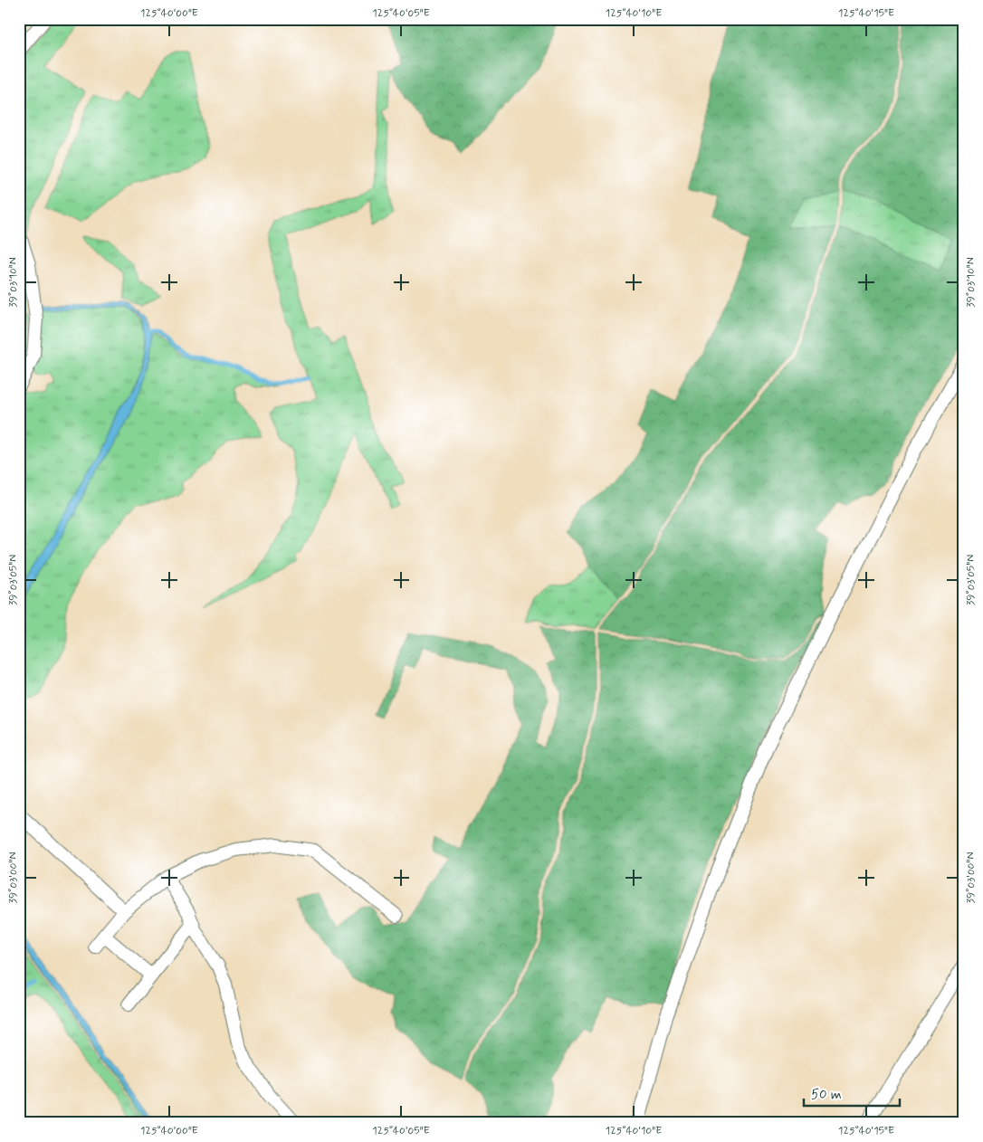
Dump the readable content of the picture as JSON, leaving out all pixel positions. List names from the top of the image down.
{
  "scale_bar": "50 m",
  "coordinates": [
    "125°40'00\"E",
    "125°40'05\"E",
    "125°40'10\"E",
    "125°40'15\"E",
    "39°03'10\"N",
    "39°03'05\"N",
    "39°03'00\"N"
  ]
}
